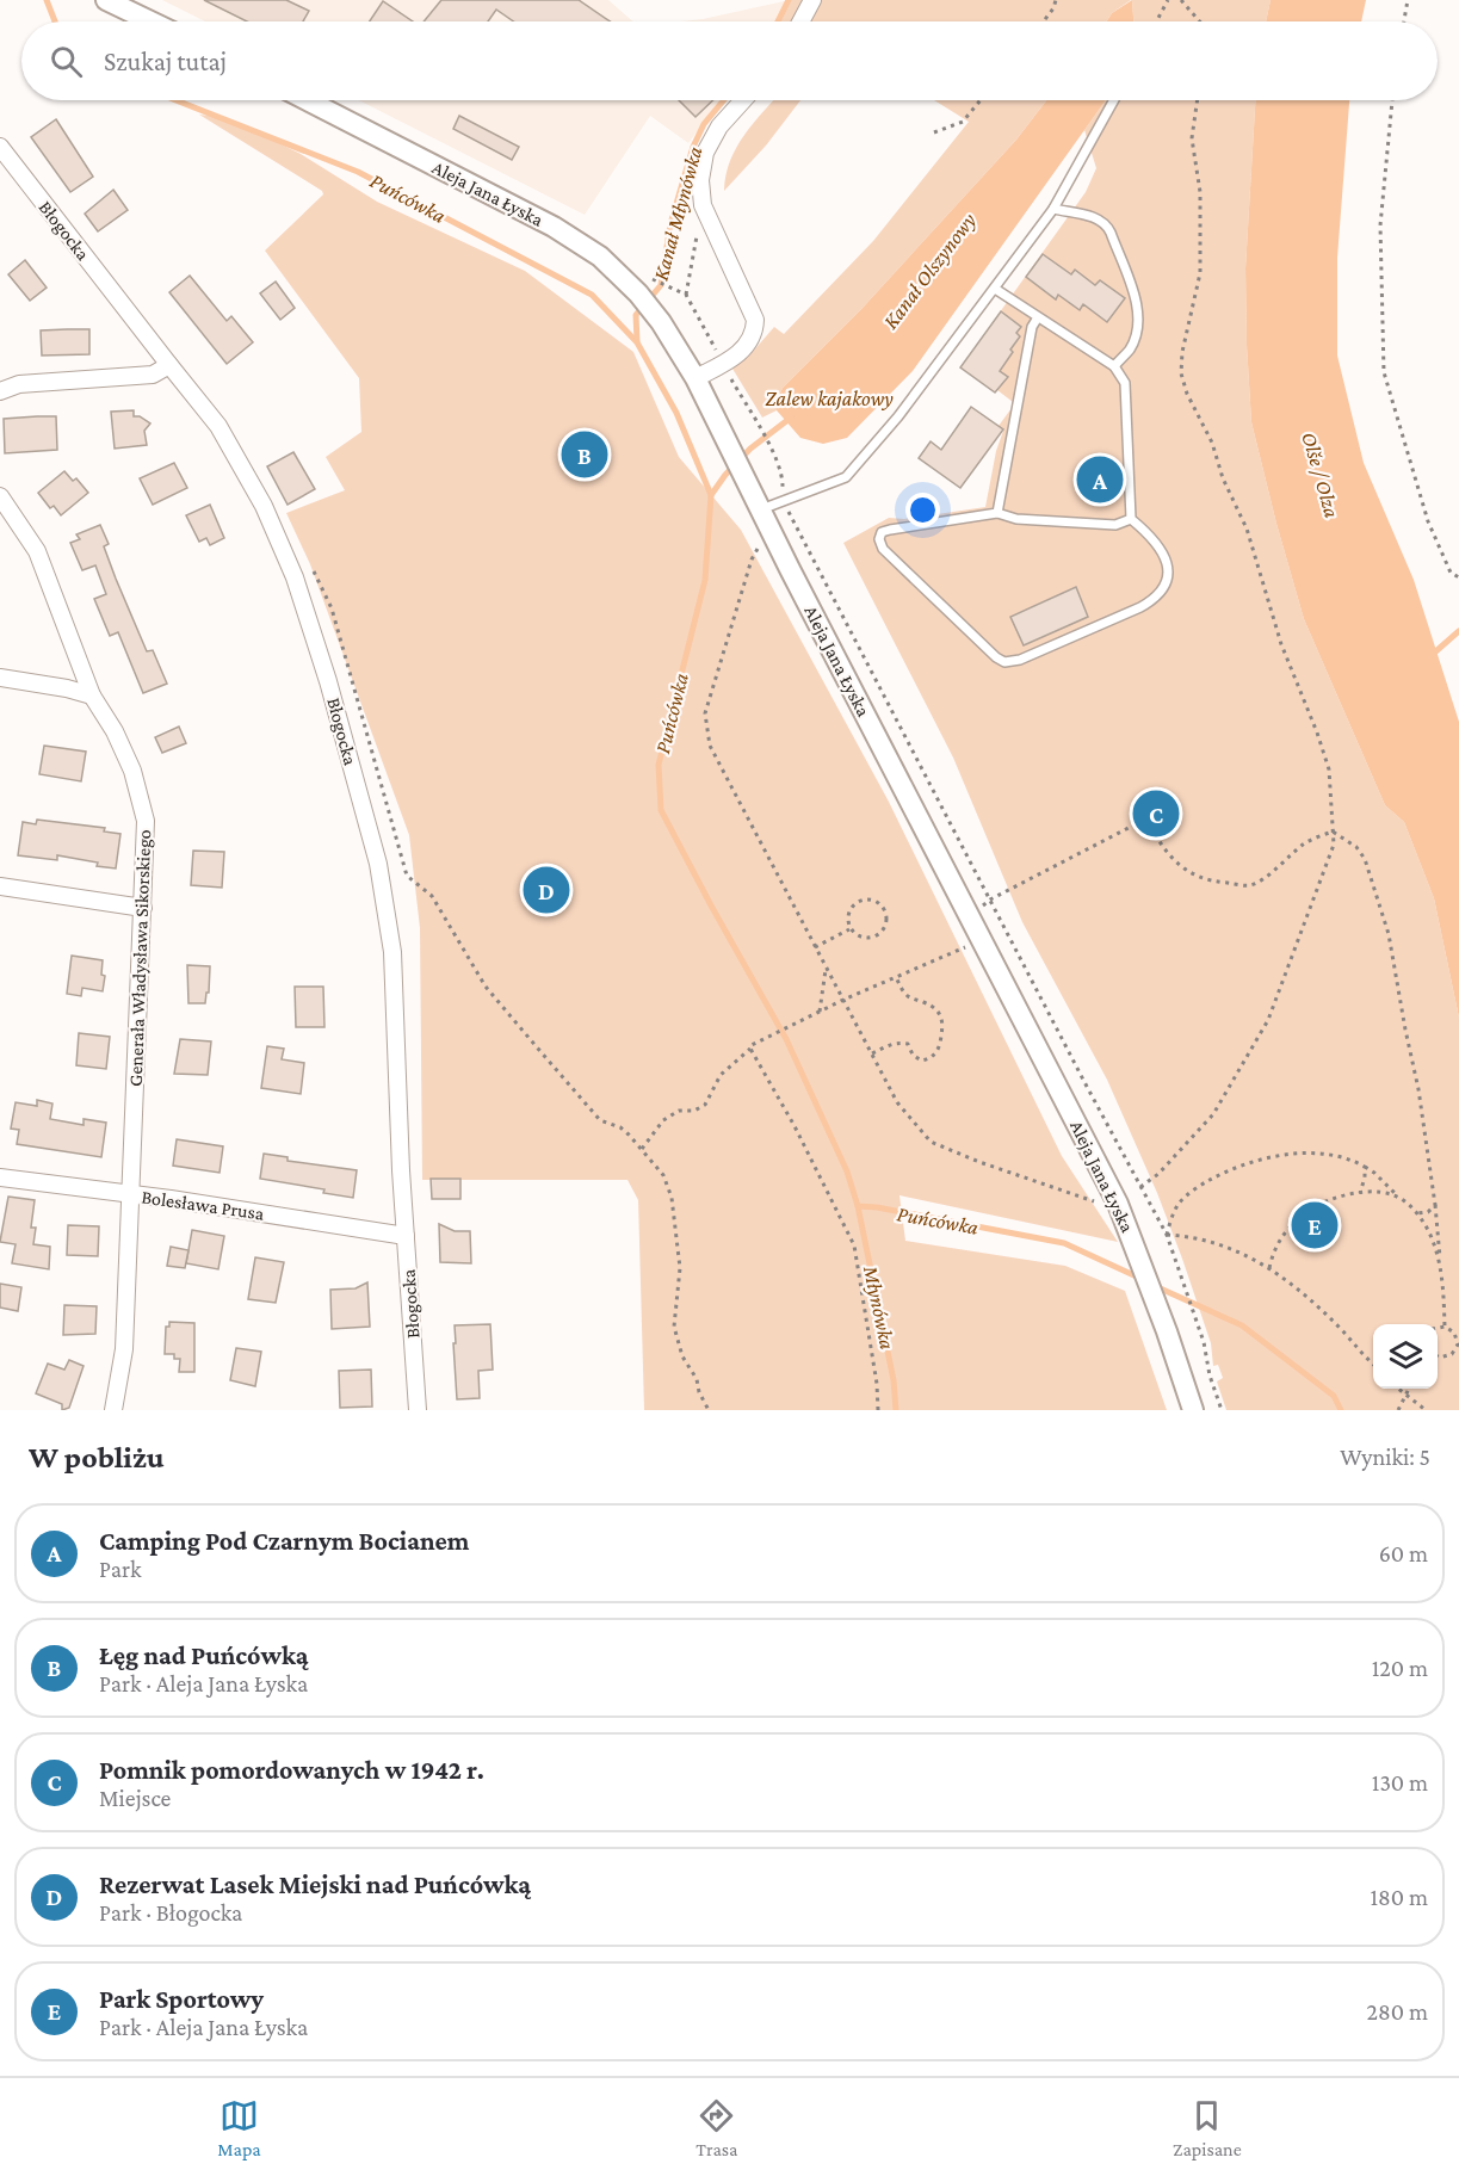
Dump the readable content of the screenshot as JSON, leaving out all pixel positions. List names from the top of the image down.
{
  "streets": {
    "street": [
      "Aleja Jana Łyska",
      "Błogocka",
      "Generała Władysława Sikorskiego",
      "Bolesława Prusa"
    ]
  },
  "crossings": [
    ["Błogocka", "Bolesława Prusa"],
    ["Generała Władysława Sikorskiego", "Bolesława Prusa"]
  ],
  "water": [
    "Puńcówka",
    "Kanał Młynówka",
    "Kanał Olszynowy",
    "Zalew kajakowy",
    "Olše / Olza",
    "Młynówka"
  ],
  "page": {
    "search": "Szukaj tutaj",
    "pins": [
      "B",
      "A",
      "C",
      "D",
      "E"
    ],
    "heading": ["W pobliżu", "Wyniki: 5"],
    "list": [
      {
        "mark": "A",
        "name": "Camping Pod Czarnym Bocianem",
        "note": "Park",
        "value": "60 m"
      },
      {
        "mark": "B",
        "name": "Łęg nad Puńcówką",
        "note": "Park · Aleja Jana Łyska",
        "value": "120 m"
      },
      {
        "mark": "C",
        "name": "Pomnik pomordowanych w 1942 r.",
        "note": "Miejsce",
        "value": "130 m"
      },
      {
        "mark": "D",
        "name": "Rezerwat Lasek Miejski nad Puńcówką",
        "note": "Park · Błogocka",
        "value": "180 m"
      },
      {
        "mark": "E",
        "name": "Park Sportowy",
        "note": "Park · Aleja Jana Łyska",
        "value": "280 m"
      }
    ],
    "nav": ["Mapa", "Trasa", "Zapisane"]
  }
}
